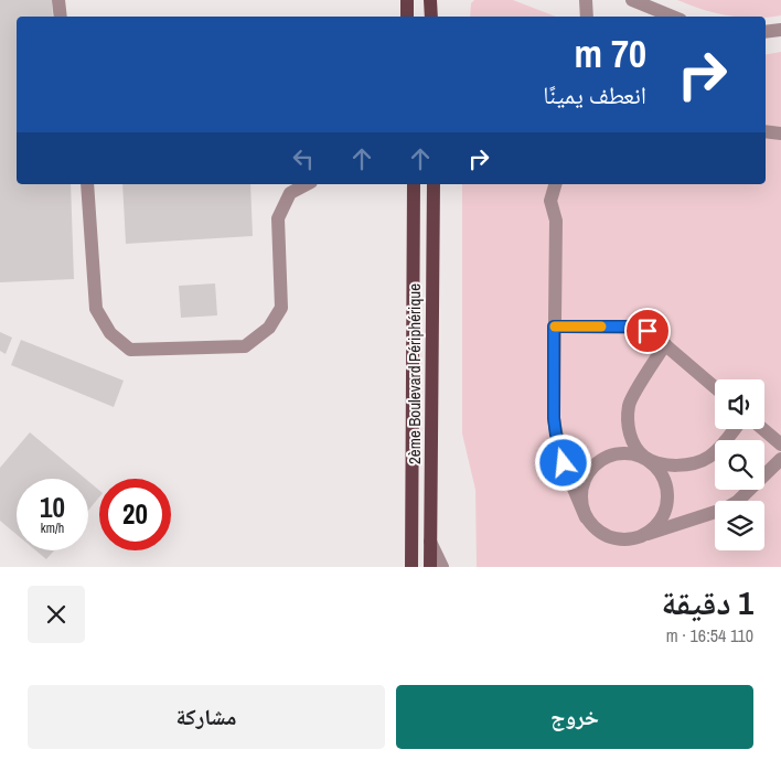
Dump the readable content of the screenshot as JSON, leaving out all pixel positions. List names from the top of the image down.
{
  "streets": {
    "main road": ["2ème Boulevard Périphérique"]
  },
  "page": {
    "turn": ["70 m", "انعطف يمينًا"],
    "speed": "10 km/h",
    "limit": "20",
    "heading": ["1 دقيقة", "110 m · 16:54"],
    "buttons": ["خروج", "مشاركة"]
  }
}
